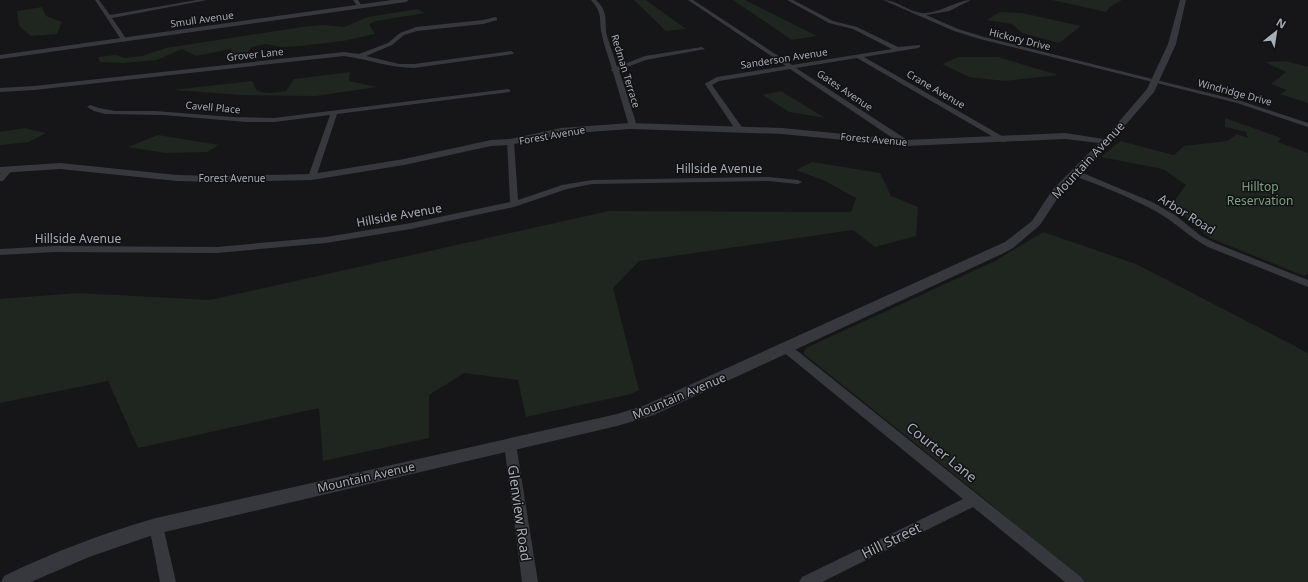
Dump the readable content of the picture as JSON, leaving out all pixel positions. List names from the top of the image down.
{
  "streets": {
    "street": [
      "Smull Avenue",
      "Hickory Drive",
      "Grover Lane",
      "Sanderson Avenue",
      "Redman Terrace",
      "Crane Avenue",
      "Gates Avenue",
      "Windridge Drive",
      "Cavell Place",
      "Forest Avenue",
      "Mountain Avenue",
      "Hillside Avenue",
      "Arbor Road",
      "Courter Lane",
      "Glenview Road",
      "Hill Street"
    ]
  },
  "crossings": [
    ["Hickory Drive", "Windridge Drive"],
    ["Hickory Drive", "Mountain Avenue"],
    ["Sanderson Avenue", "Crane Avenue"],
    ["Sanderson Avenue", "Gates Avenue"],
    ["Sanderson Avenue", "Forest Avenue"],
    ["Redman Terrace", "Forest Avenue"],
    ["Crane Avenue", "Forest Avenue"],
    ["Gates Avenue", "Forest Avenue"],
    ["Windridge Drive", "Mountain Avenue"],
    ["Forest Avenue", "Mountain Avenue"],
    ["Mountain Avenue", "Arbor Road"],
    ["Mountain Avenue", "Courter Lane"],
    ["Mountain Avenue", "Glenview Road"],
    ["Courter Lane", "Hill Street"]
  ],
  "parks": ["Hilltop Reservation"],
  "north": "top right"
}
